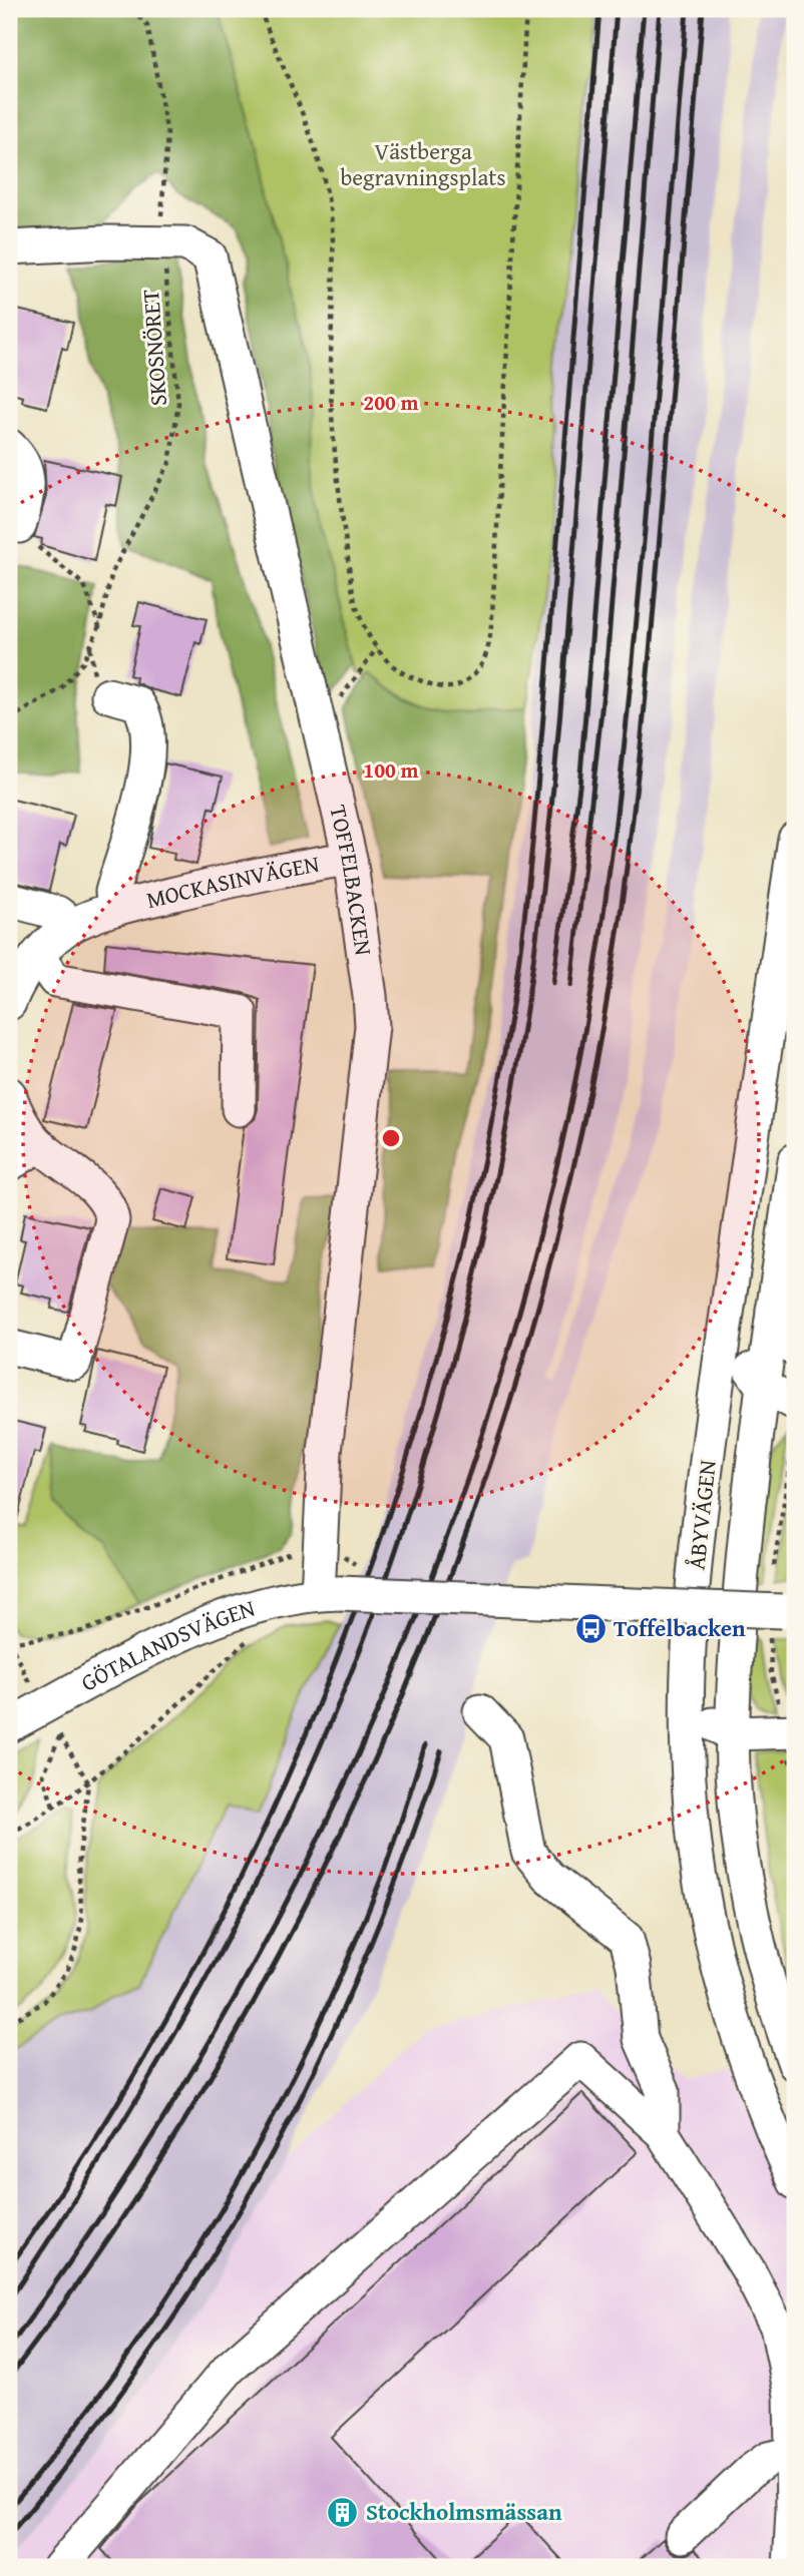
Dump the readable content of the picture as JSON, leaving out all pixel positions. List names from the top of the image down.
{
  "streets": {
    "street": [
      "TOFFELBACKEN",
      "MOCKASINVÄGEN",
      "ÅBYVÄGEN",
      "GÖTALANDSVÄGEN"
    ],
    "path": ["SKOSNÖRET"]
  },
  "crossings": [
    ["SKOSNÖRET", "TOFFELBACKEN"],
    ["TOFFELBACKEN", "MOCKASINVÄGEN"],
    ["TOFFELBACKEN", "GÖTALANDSVÄGEN"]
  ],
  "parks": ["Västberga begravningsplats"],
  "places": {
    "bus stop": ["Toffelbacken"],
    "building": ["Stockholmsmässan"]
  },
  "rings": ["200 m", "100 m"]
}
